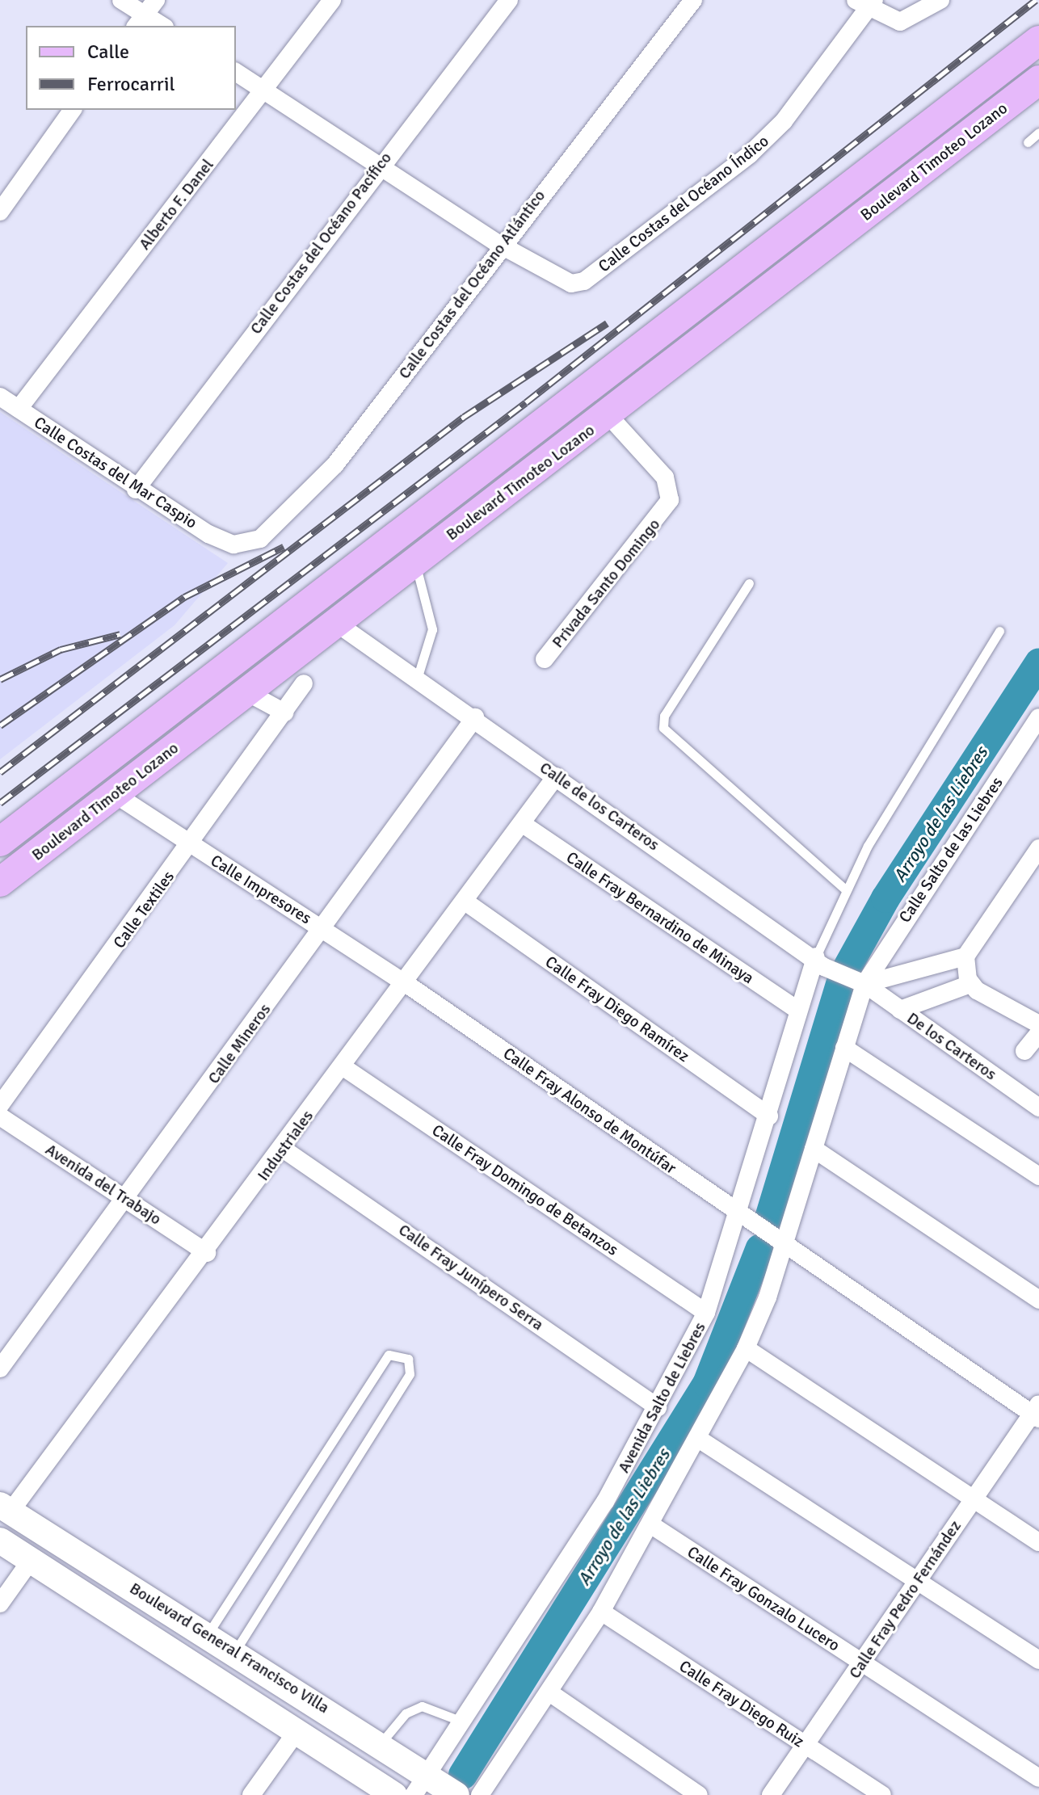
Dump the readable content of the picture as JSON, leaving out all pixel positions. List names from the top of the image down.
{
  "streets": {
    "main road": ["Boulevard Timoteo Lozano", "Boulevard General Francisco Villa"],
    "street": [
      "Calle Costas del Océano Índico",
      "Alberto F. Danel",
      "Calle Costas del Océano Pacífico",
      "Calle Costas del Océano Atlántico",
      "Calle Costas del Mar Caspio",
      "Privada Santo Domingo",
      "Calle de los Carteros",
      "Calle Salto de las Liebres",
      "Calle Impresores",
      "Calle Textiles",
      "Calle Fray Bernardino de Minaya",
      "Calle Fray Diego Ramírez",
      "Calle Mineros",
      "De los Carteros",
      "Calle Fray Alonso de Montúfar",
      "Industriales",
      "Avenida del Trabajo",
      "Calle Fray Domingo de Betanzos",
      "Calle Fray Junípero Serra",
      "Avenida Salto de Liebres",
      "Calle Fray Gonzalo Lucero",
      "Calle Fray Pedro Fernández",
      "Calle Fray Diego Ruiz"
    ]
  },
  "crossings": [
    ["Boulevard Timoteo Lozano", "Privada Santo Domingo"],
    ["Boulevard Timoteo Lozano", "Calle de los Carteros"],
    ["Boulevard Timoteo Lozano", "Calle Impresores"],
    ["Calle Costas del Océano Índico", "Calle Costas del Océano Atlántico"],
    ["Alberto F. Danel", "Calle Costas del Mar Caspio"],
    ["Calle Costas del Océano Pacífico", "Calle Costas del Mar Caspio"],
    ["Calle Costas del Océano Atlántico", "Calle Costas del Mar Caspio"],
    ["Calle de los Carteros", "Calle Salto de las Liebres"],
    ["Calle de los Carteros", "Calle Mineros"],
    ["Calle de los Carteros", "De los Carteros"],
    ["Calle de los Carteros", "Industriales"],
    ["Calle de los Carteros", "Avenida Salto de Liebres"],
    ["Calle Salto de las Liebres", "De los Carteros"],
    ["Calle Impresores", "Calle Textiles"],
    ["Calle Impresores", "Calle Mineros"],
    ["Calle Impresores", "Calle Fray Alonso de Montúfar"],
    ["Calle Impresores", "Industriales"],
    ["Calle Fray Bernardino de Minaya", "Industriales"],
    ["Calle Fray Bernardino de Minaya", "Avenida Salto de Liebres"],
    ["Calle Fray Diego Ramírez", "Industriales"],
    ["Calle Fray Diego Ramírez", "Avenida Salto de Liebres"],
    ["Calle Mineros", "Avenida del Trabajo"],
    ["Calle Fray Alonso de Montúfar", "Industriales"],
    ["Calle Fray Alonso de Montúfar", "Avenida Salto de Liebres"],
    ["Calle Fray Alonso de Montúfar", "Calle Fray Pedro Fernández"],
    ["Industriales", "Avenida del Trabajo"],
    ["Industriales", "Calle Fray Domingo de Betanzos"],
    ["Industriales", "Calle Fray Junípero Serra"],
    ["Industriales", "Boulevard General Francisco Villa"],
    ["Calle Fray Domingo de Betanzos", "Avenida Salto de Liebres"],
    ["Calle Fray Junípero Serra", "Avenida Salto de Liebres"],
    ["Avenida Salto de Liebres", "Boulevard General Francisco Villa"],
    ["Calle Fray Gonzalo Lucero", "Calle Fray Pedro Fernández"],
    ["Calle Fray Pedro Fernández", "Calle Fray Diego Ruiz"]
  ],
  "water": ["Arroyo de las Liebres"],
  "legend": ["Calle", "Ferrocarril"]
}
